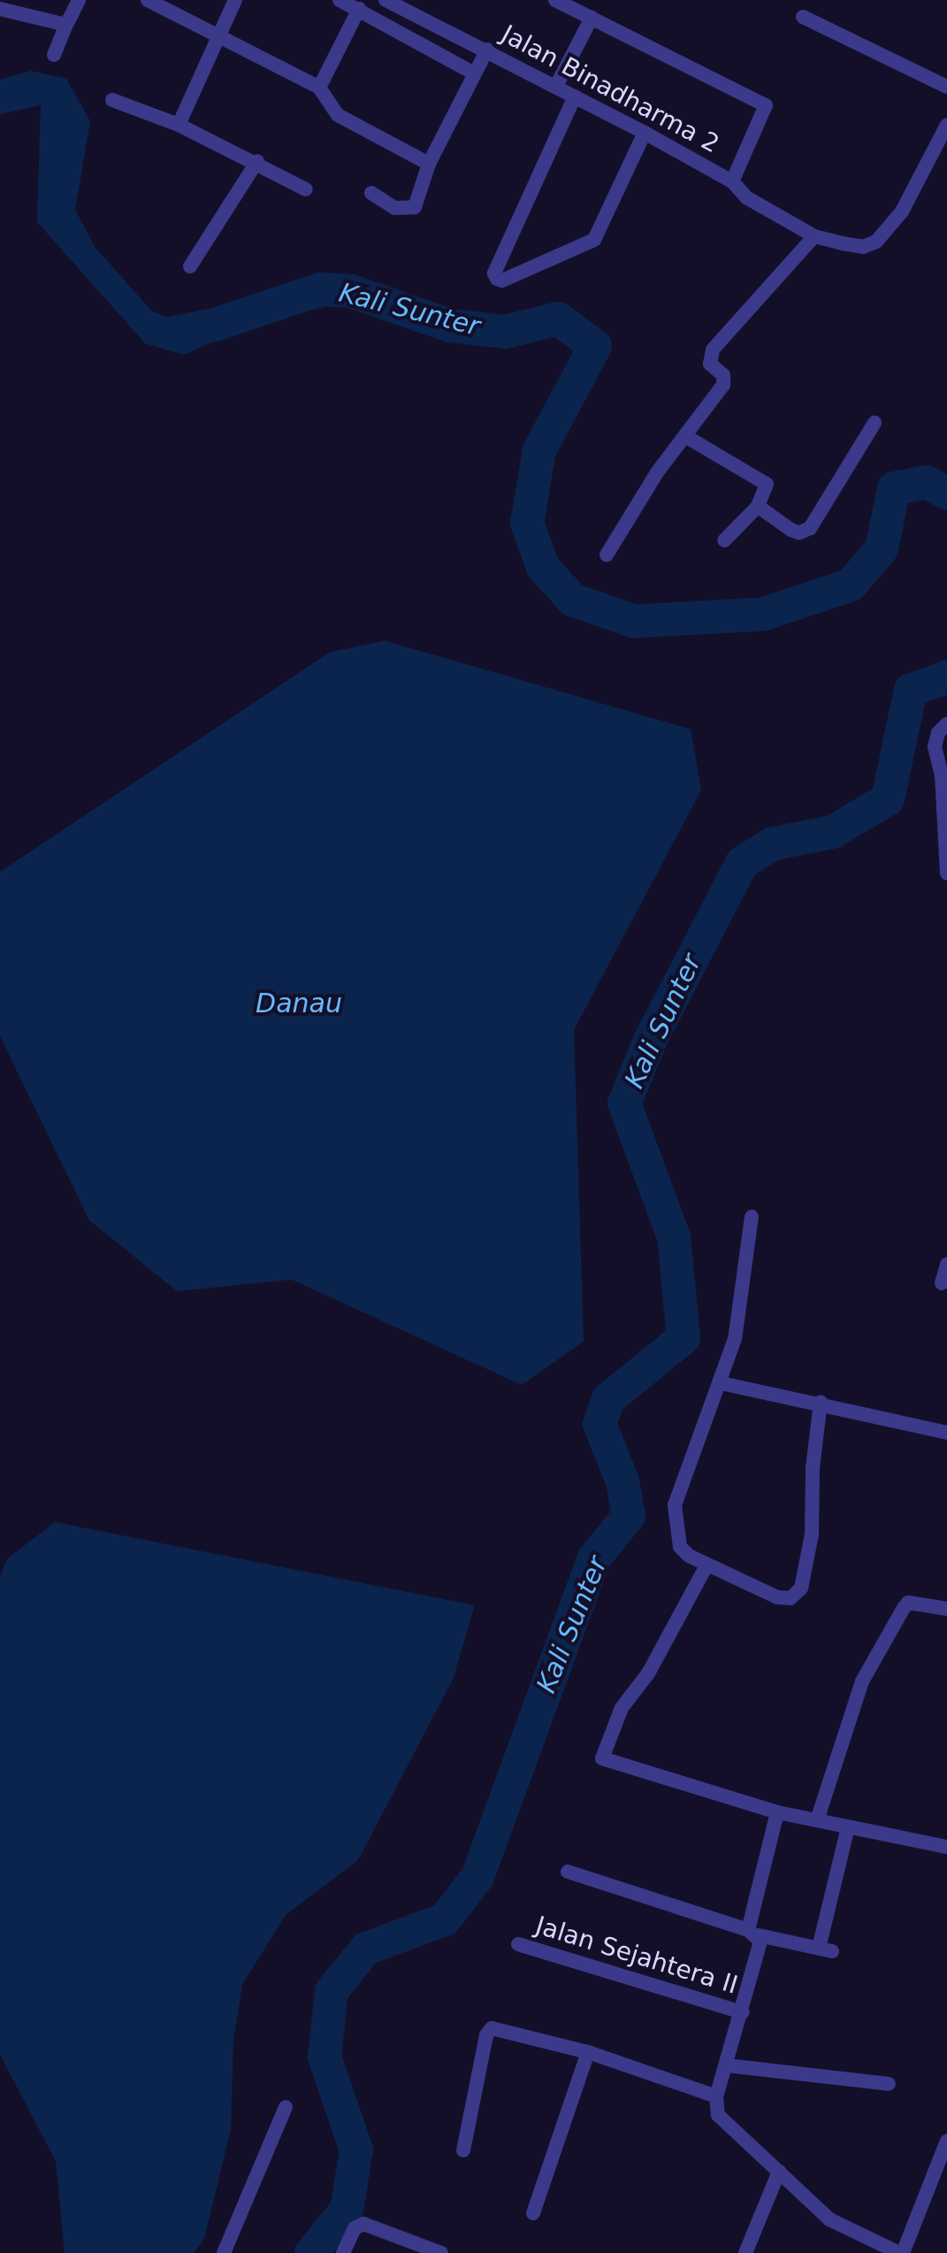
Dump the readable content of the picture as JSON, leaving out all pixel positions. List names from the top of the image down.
{
  "streets": {
    "street": ["Jalan Binadharma 2", "Jalan Sejahtera II"]
  },
  "water": ["Kali Sunter", "Danau"]
}
